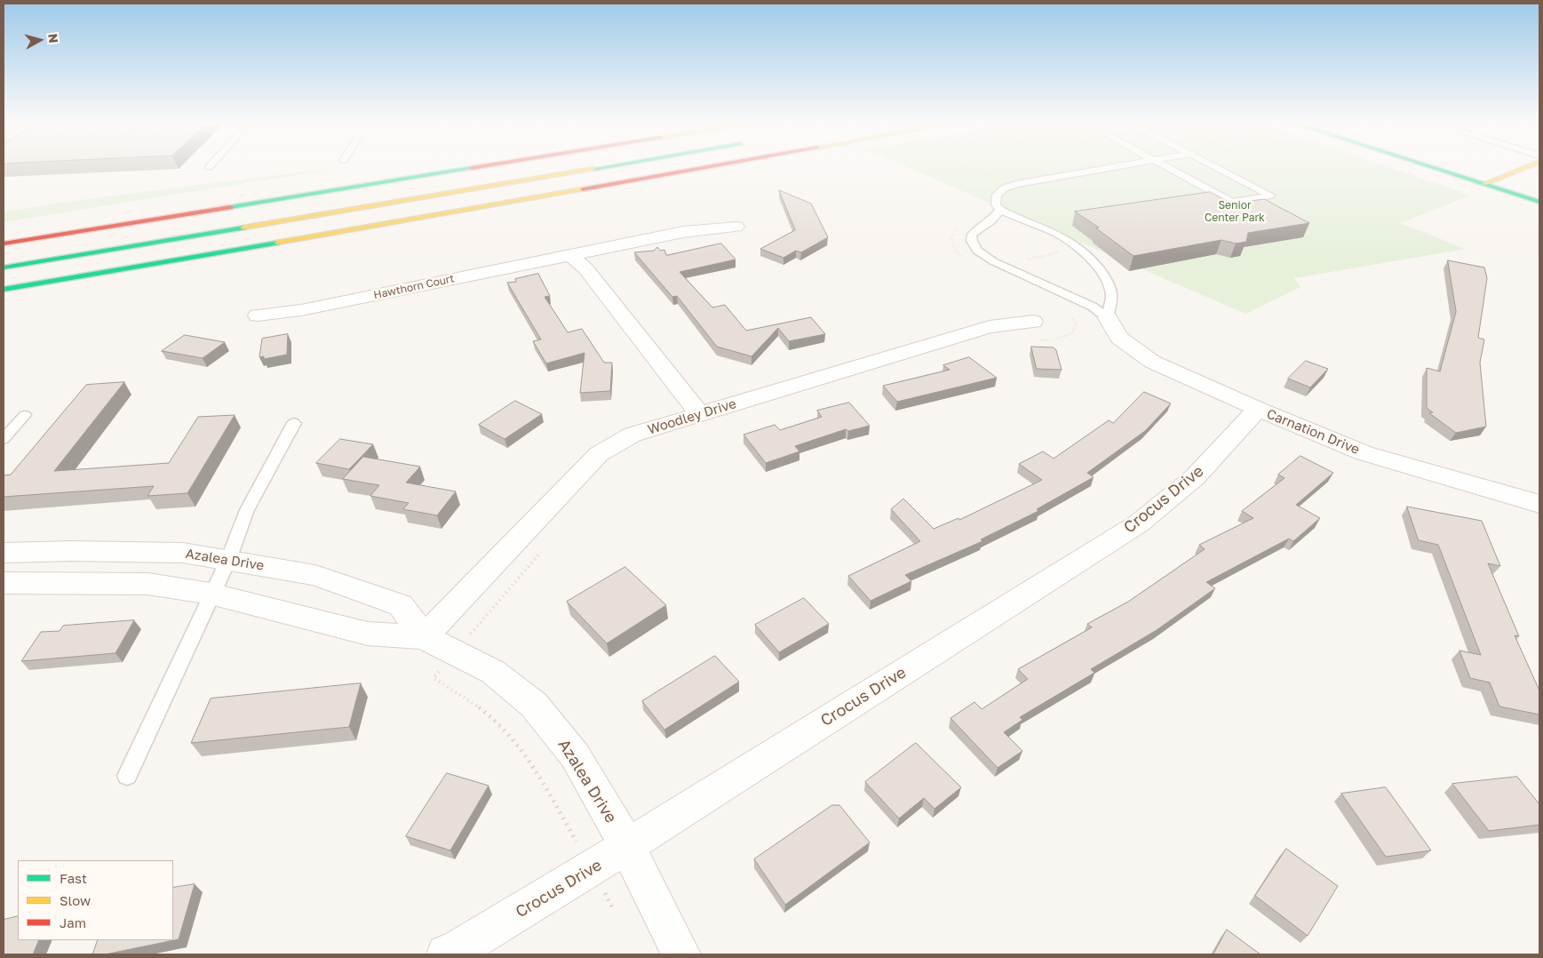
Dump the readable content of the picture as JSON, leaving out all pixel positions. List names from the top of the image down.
{
  "streets": {
    "street": [
      "Hawthorn Court",
      "Woodley Drive",
      "Carnation Drive",
      "Crocus Drive",
      "Azalea Drive"
    ]
  },
  "crossings": [
    ["Woodley Drive", "Azalea Drive"],
    ["Carnation Drive", "Crocus Drive"],
    ["Crocus Drive", "Azalea Drive"]
  ],
  "parks": ["Senior Center Park"],
  "legend": ["Fast", "Slow", "Jam"],
  "north": "right"
}
